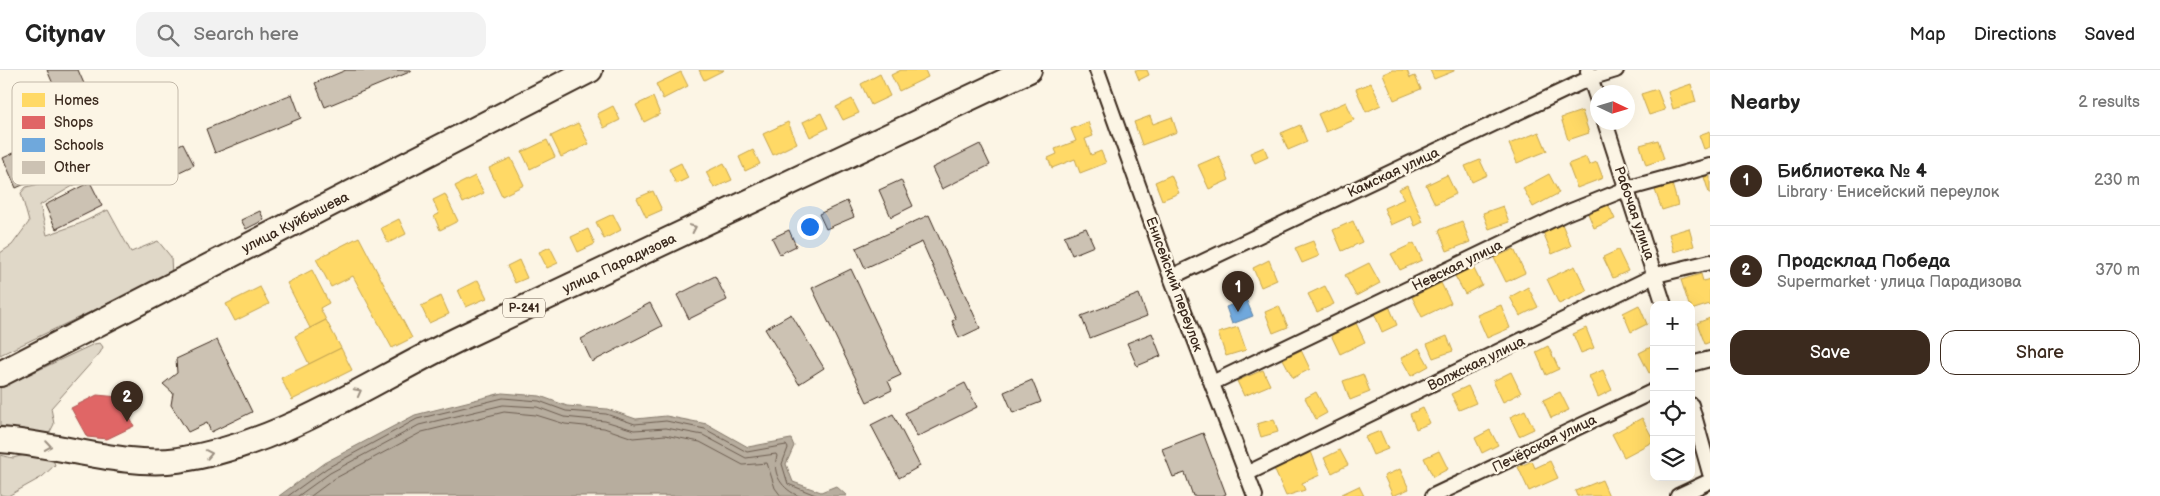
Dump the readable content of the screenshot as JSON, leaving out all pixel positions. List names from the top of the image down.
{
  "streets": {
    "highway": ["улица Куйбышева", "улица Парадизова", "Р-241"],
    "street": [
      "Камская улица",
      "Рабочая улица",
      "Невская улица",
      "Енисейский переулок",
      "Волжская улица",
      "Печёрская улица"
    ]
  },
  "crossings": [
    ["Камская улица", "Енисейский переулок"],
    ["Рабочая улица", "Невская улица"],
    ["Рабочая улица", "Волжская улица"],
    ["Невская улица", "Енисейский переулок"],
    ["Енисейский переулок", "Волжская улица"]
  ],
  "one_way": ["улица Парадизова"],
  "legend": [
    "Homes",
    "Shops",
    "Schools",
    "Other"
  ],
  "north": "right",
  "page": {
    "header": "Citynav",
    "search": "Search here",
    "nav": ["Map", "Directions", "Saved"],
    "heading": ["Nearby", "2 results"],
    "list": [
      {
        "mark": "1",
        "name": "Библиотека № 4",
        "note": "Library · Енисейский переулок",
        "value": "230 m"
      },
      {
        "mark": "2",
        "name": "Продсклад Победа",
        "note": "Supermarket · улица Парадизова",
        "value": "370 m"
      }
    ],
    "pins": ["1", "2"],
    "map_buttons": ["+", "−"],
    "buttons": ["Save", "Share"]
  }
}
